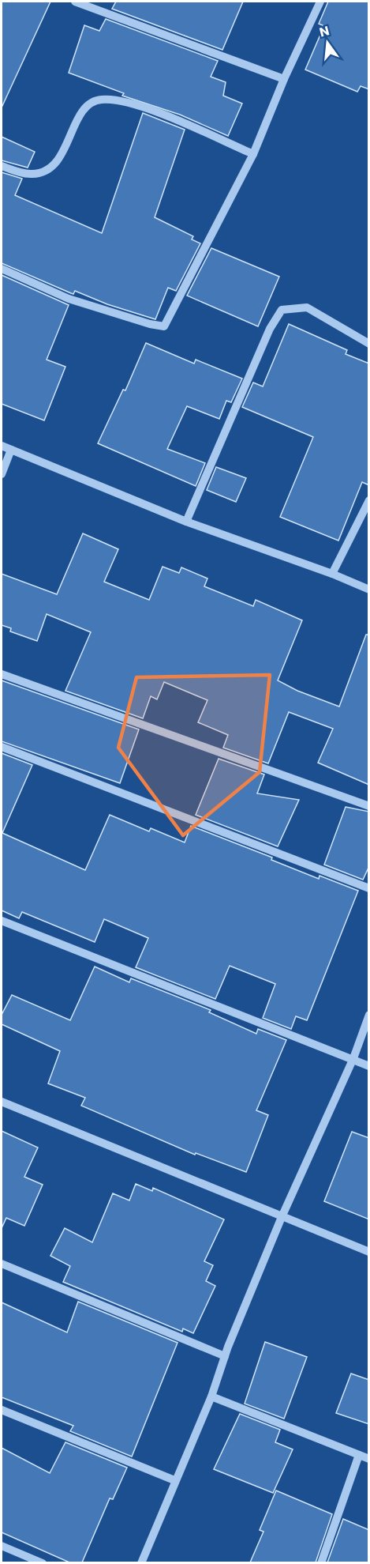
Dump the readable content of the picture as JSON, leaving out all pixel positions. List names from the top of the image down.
{
  "north": "top"
}
